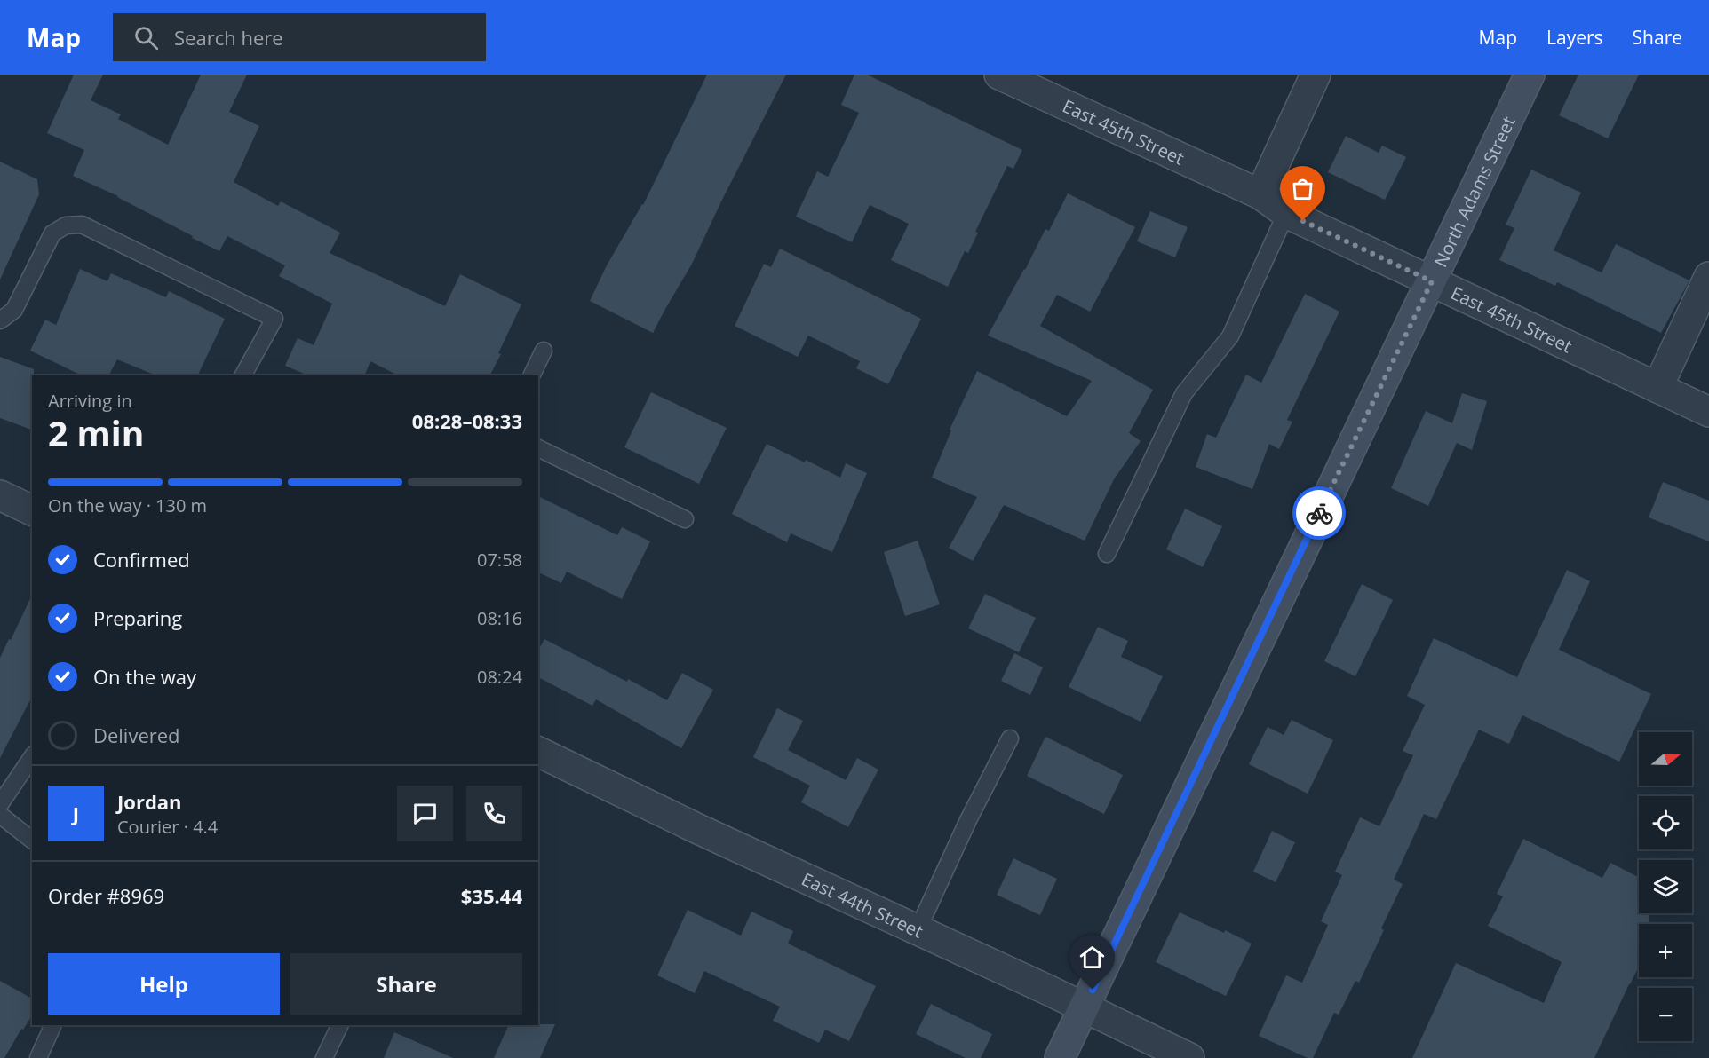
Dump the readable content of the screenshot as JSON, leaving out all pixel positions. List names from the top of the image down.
{
  "streets": {
    "street": ["East 45th Street", "North Adams Street", "East 44th Street"]
  },
  "crossings": [
    ["East 45th Street", "North Adams Street"],
    ["North Adams Street", "East 44th Street"]
  ],
  "north": "right",
  "page": {
    "header": "Map",
    "search": "Search here",
    "nav": ["Map", "Layers", "Share"],
    "heading": ["2 min", "Arriving in", "08:28–08:33"],
    "panel": [
      "Jordan",
      "Courier · 4.4",
      "Order #8969",
      "$35.44"
    ],
    "bar": "On the way · 130 m",
    "list": [
      ["Confirmed", "07:58"],
      ["Preparing", "08:16"],
      ["On the way", "08:24"],
      "Delivered"
    ],
    "map_buttons": ["+", "−"],
    "round": "J",
    "buttons": ["Help", "Share"]
  }
}
